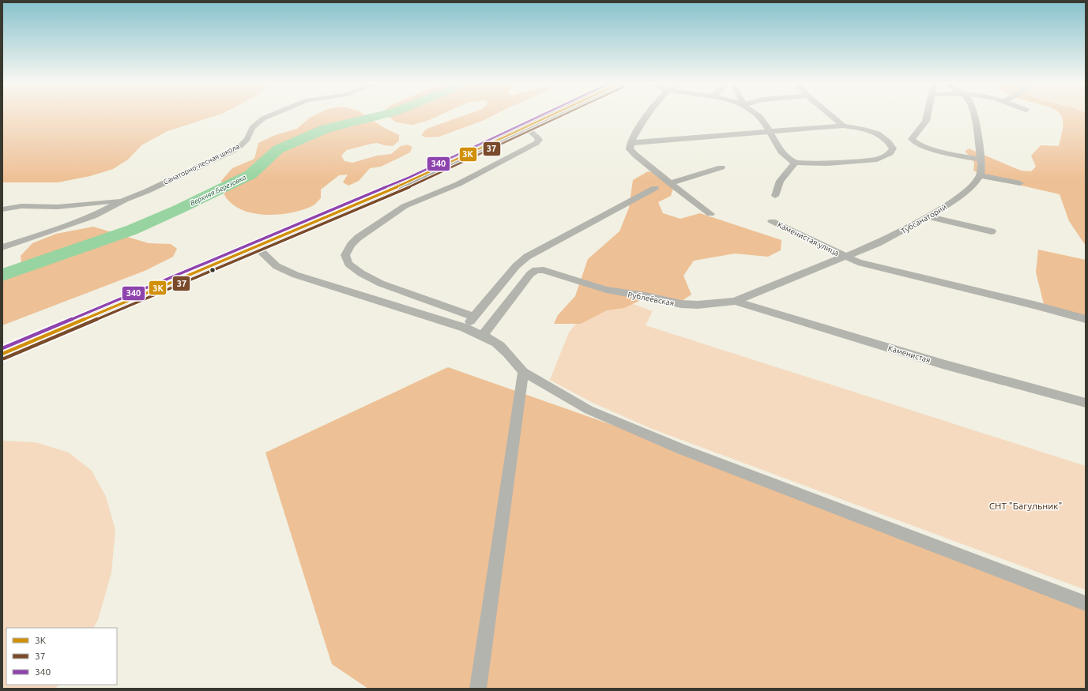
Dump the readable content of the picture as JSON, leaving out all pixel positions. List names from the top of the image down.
{
  "streets": {
    "street": [
      "Санаторно-лесная школа",
      "Тубсанаторий",
      "Каменистая улица",
      "Рублеёвская",
      "Каменистая"
    ]
  },
  "crossings": [
    ["Тубсанаторий", "Каменистая улица"],
    ["Тубсанаторий", "Рублеёвская"],
    ["Каменистая улица", "Рублеёвская"],
    ["Рублеёвская", "Каменистая"]
  ],
  "water": ["Верхняя Березовка"],
  "parks": ["СНТ \"Багульник\""],
  "lines": ["transit line 3К", "transit line 37", "transit line 340"],
  "legend": ["3К", "37", "340"]
}
